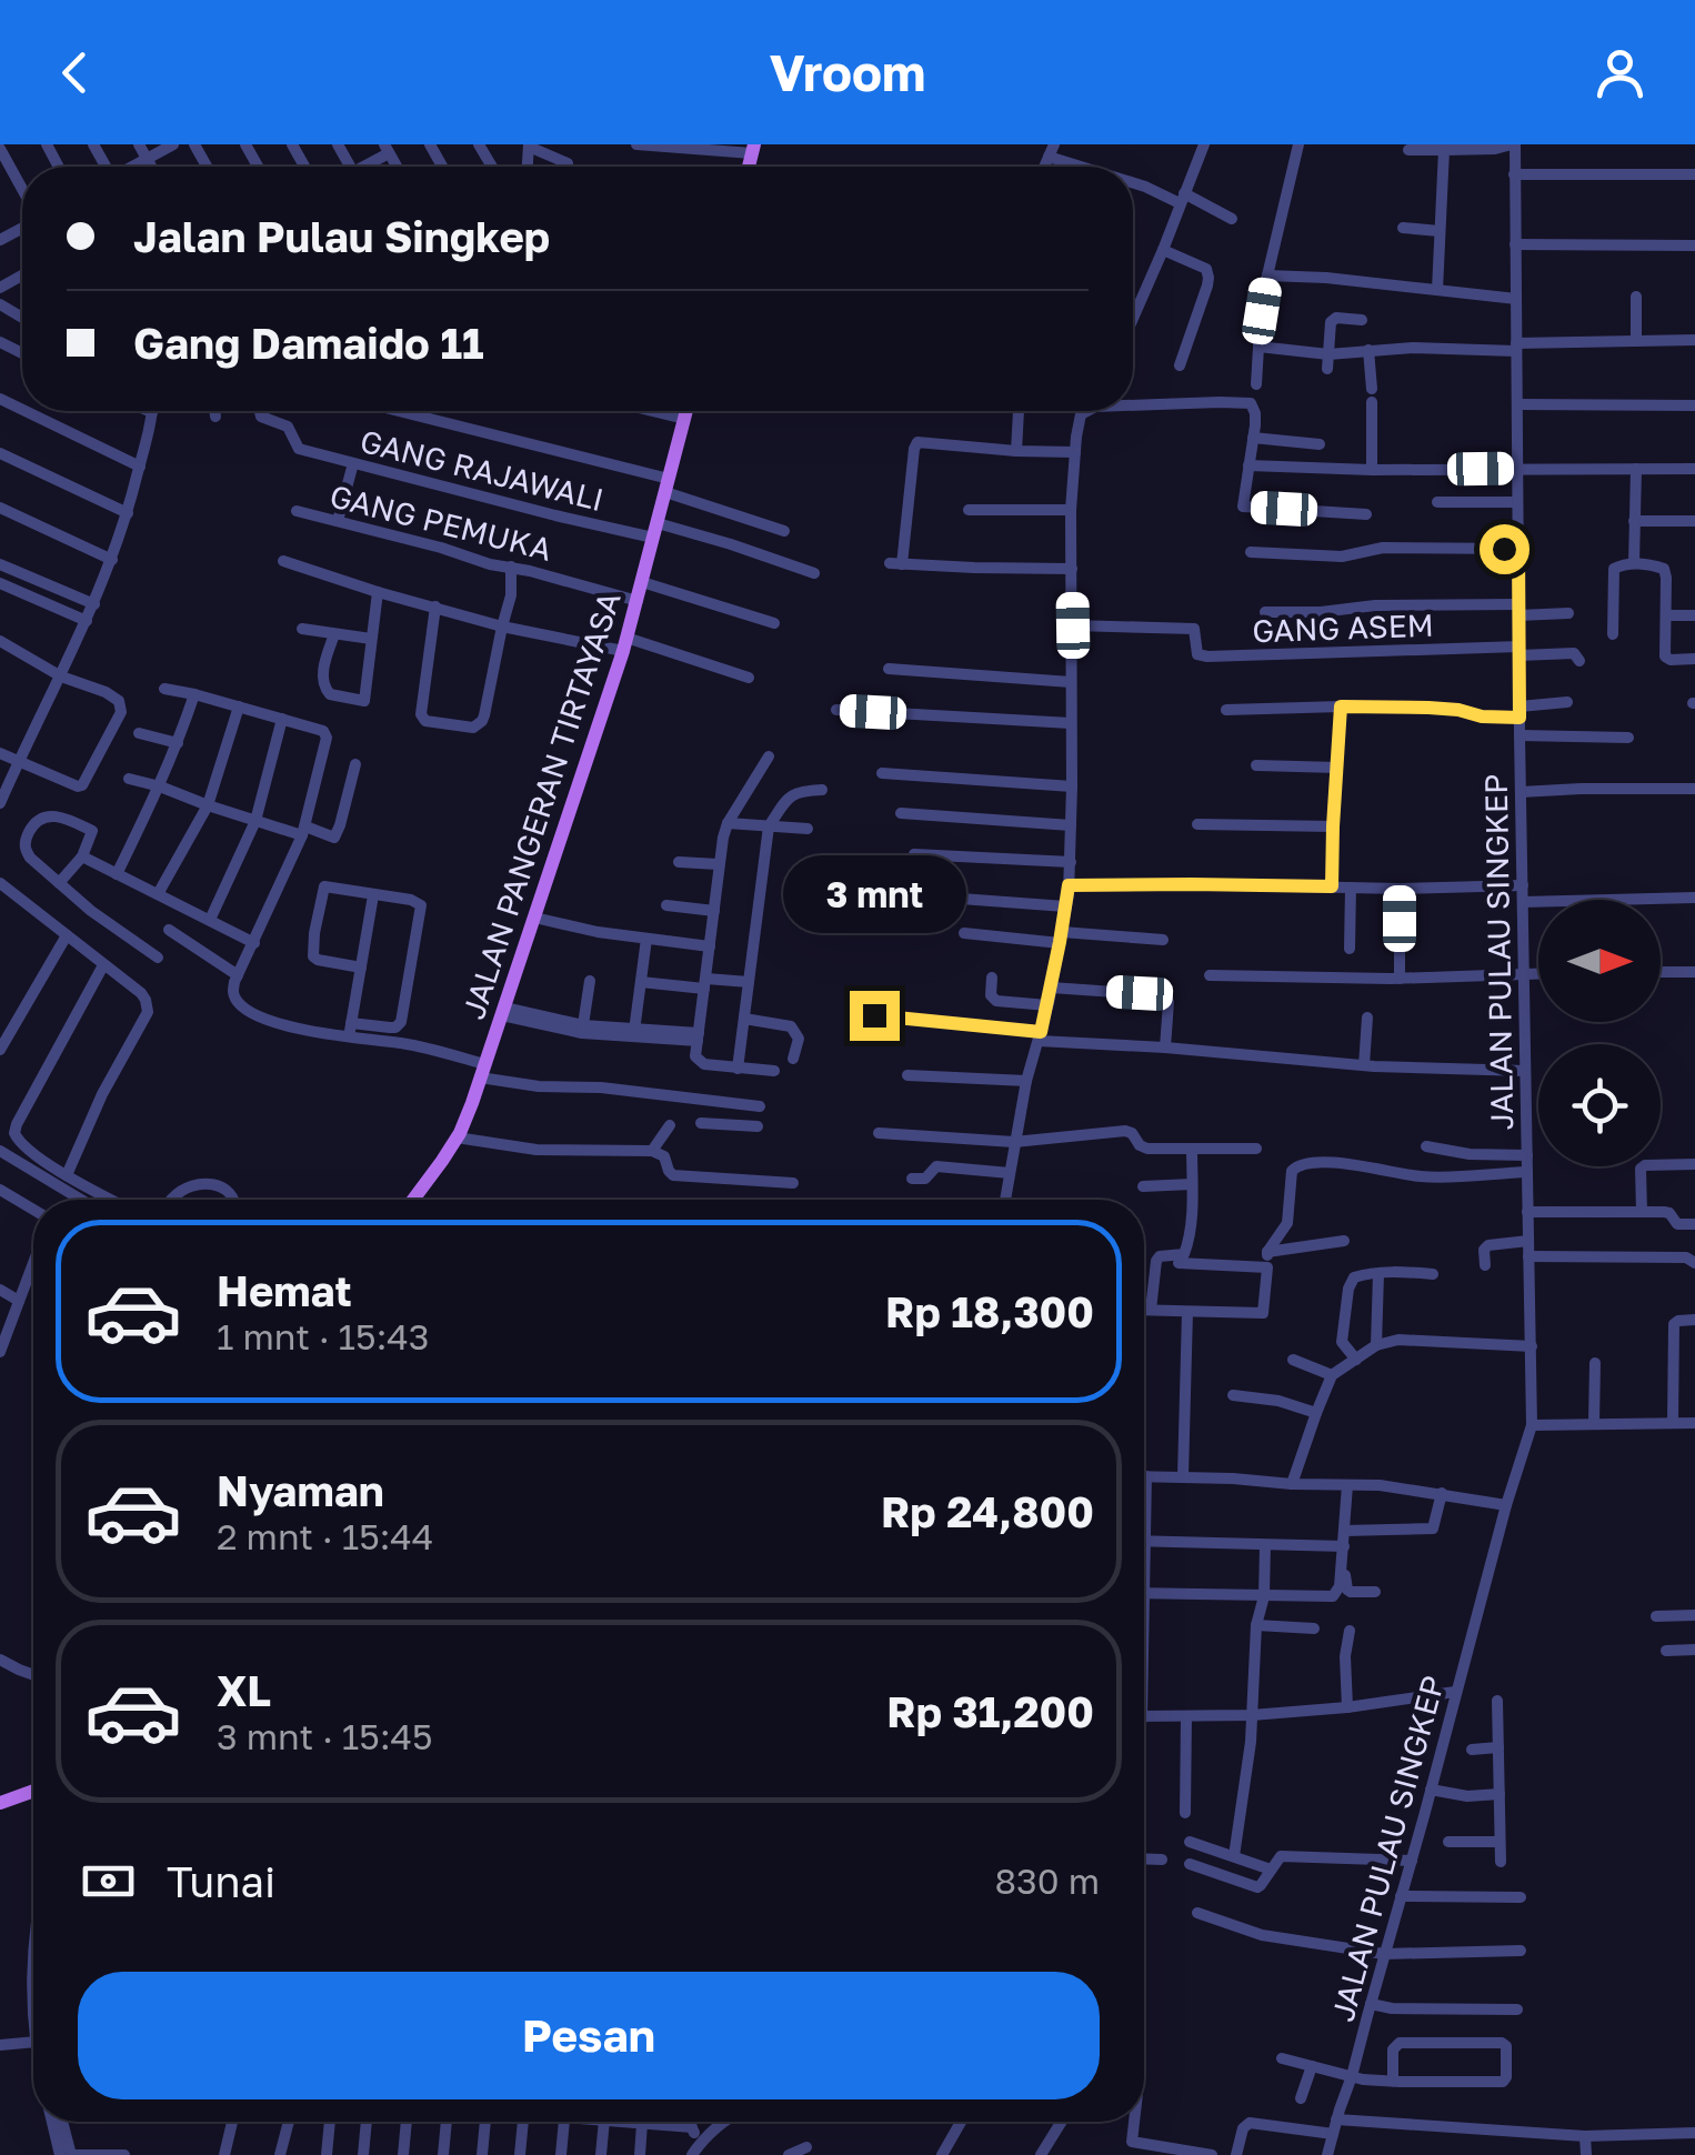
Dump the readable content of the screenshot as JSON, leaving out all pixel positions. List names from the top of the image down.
{
  "streets": {
    "main road": ["JALAN PANGERAN TIRTAYASA"],
    "street": [
      "GANG RAJAWALI",
      "GANG PEMUKA",
      "GANG ASEM",
      "JALAN PULAU SINGKEP"
    ]
  },
  "crossings": [
    ["GANG RAJAWALI", "JALAN PANGERAN TIRTAYASA"],
    ["GANG PEMUKA", "JALAN PANGERAN TIRTAYASA"],
    ["GANG ASEM", "JALAN PULAU SINGKEP"]
  ],
  "north": "right",
  "page": {
    "header": "Vroom",
    "banner": ["Jalan Pulau Singkep", "Gang Damaido 11"],
    "bubble": "3 mnt",
    "list": [
      {
        "name": "Hemat",
        "note": "1 mnt · 15:43",
        "value": "Rp 18,300"
      },
      {
        "name": "Nyaman",
        "note": "2 mnt · 15:44",
        "value": "Rp 24,800"
      },
      {
        "name": "XL",
        "note": "3 mnt · 15:45",
        "value": "Rp 31,200"
      }
    ],
    "pay": ["Tunai", "830 m"],
    "buttons": "Pesan"
  }
}
